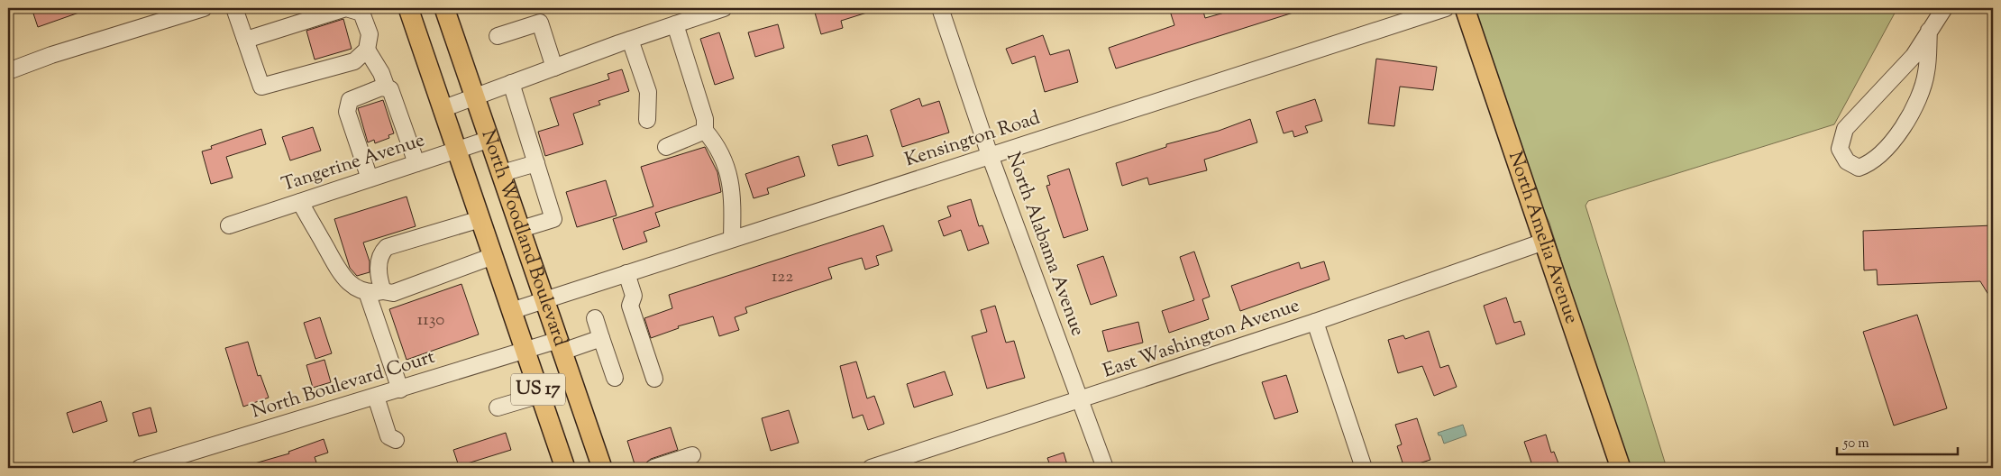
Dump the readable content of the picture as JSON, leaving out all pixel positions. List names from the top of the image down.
{
  "streets": {
    "main road": ["North Woodland Boulevard", "North Amelia Avenue", "US 17"],
    "street": [
      "Kensington Road",
      "Tangerine Avenue",
      "North Alabama Avenue",
      "East Washington Avenue",
      "North Boulevard Court"
    ]
  },
  "crossings": [
    ["Kensington Road", "North Woodland Boulevard"],
    ["Kensington Road", "North Alabama Avenue"],
    ["Tangerine Avenue", "North Woodland Boulevard"],
    ["North Woodland Boulevard", "North Boulevard Court"],
    ["North Amelia Avenue", "East Washington Avenue"],
    ["North Alabama Avenue", "East Washington Avenue"]
  ],
  "house_numbers": ["122", "1130"],
  "scale_bar": "50 m"
}
